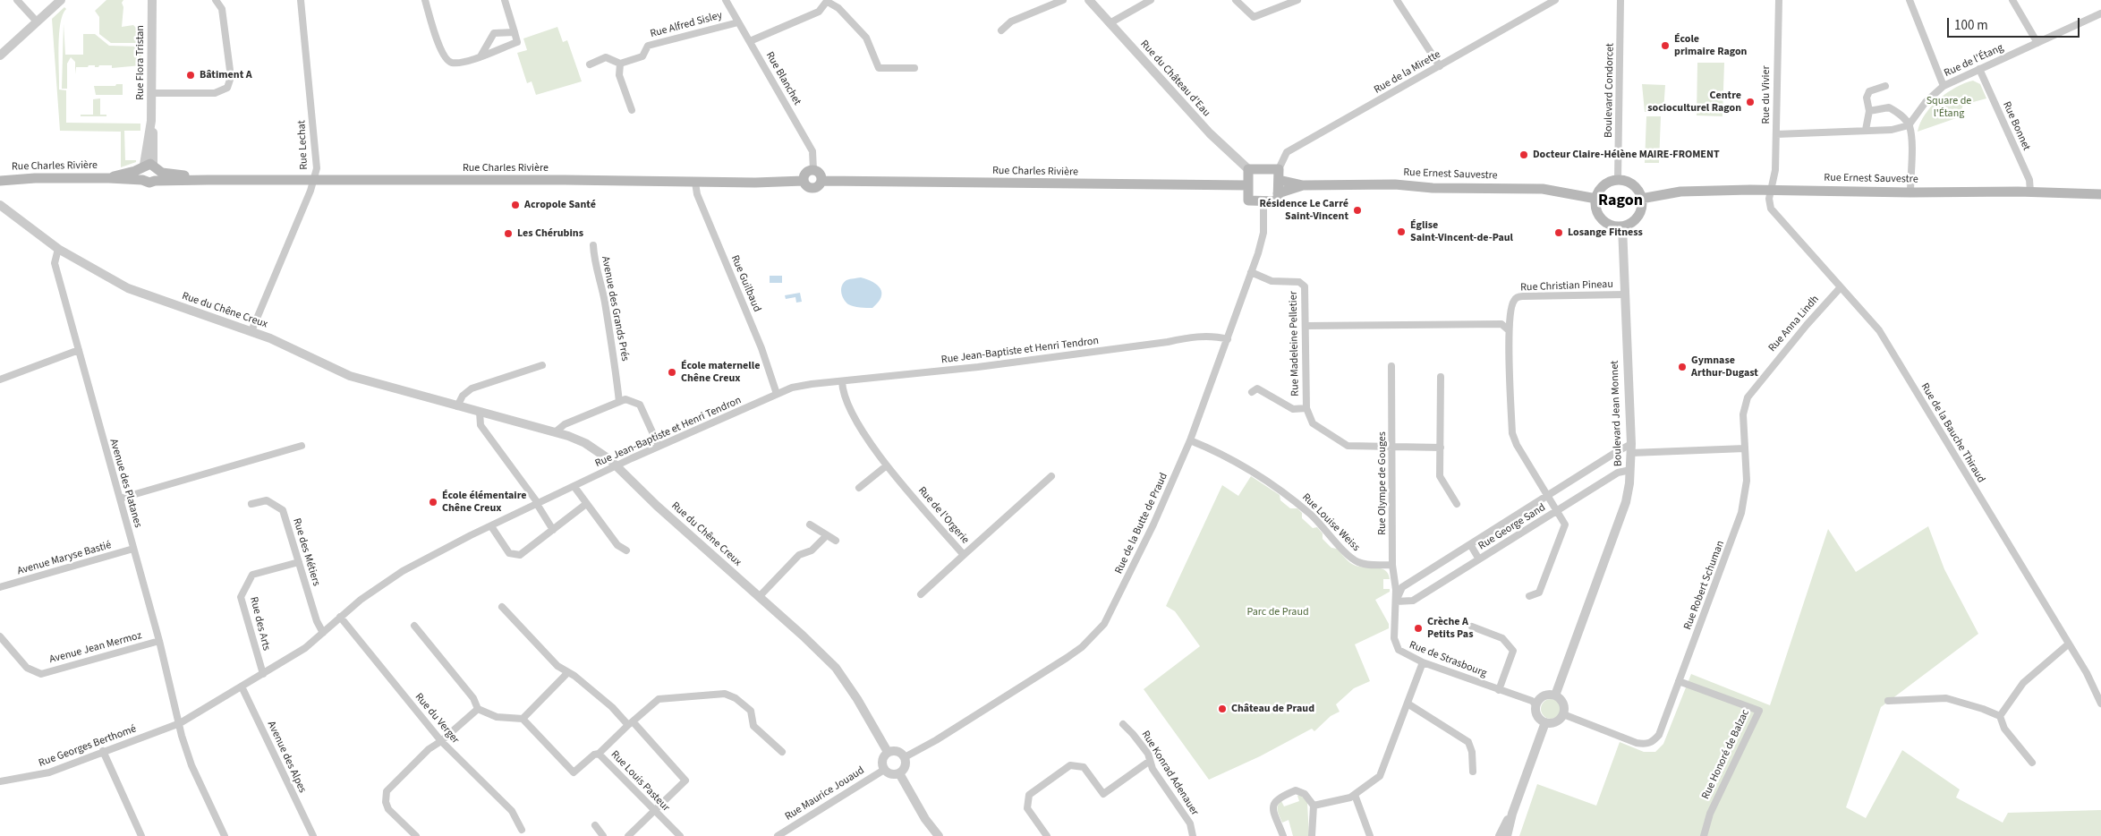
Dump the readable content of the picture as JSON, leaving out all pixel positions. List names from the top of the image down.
{
  "streets": {
    "main road": ["Rue Charles Rivière", "Rue Ernest Sauvestre"],
    "street": [
      "Rue Alfred Sisley",
      "Rue de l'Étang",
      "Rue Flora Tristan",
      "Rue de la Mirette",
      "Rue Blanchet",
      "Rue du Château d'Eau",
      "Boulevard Condorcet",
      "Rue du Vivier",
      "Rue Bonnet",
      "Rue Lechat",
      "Rue Guilbaud",
      "Rue Christian Pineau",
      "Avenue des Grands Prés",
      "Rue du Chêne Creux",
      "Rue Anna Lindh",
      "Rue Madeleine Pelletier",
      "Rue Jean-Baptiste et Henri Tendron",
      "Boulevard Jean Monnet",
      "Rue de la Bauche Thiraud",
      "Avenue des Platanes",
      "Rue Olympe de Gouges",
      "Rue de l'Orgerie",
      "Rue Louise Weiss",
      "Rue de la Butte de Praud",
      "Rue George Sand",
      "Rue des Métiers",
      "Avenue Maryse Bastié",
      "Rue Robert Schuman",
      "Rue des Arts",
      "Avenue Jean Mermoz",
      "Rue de Strasbourg",
      "Rue du Verger",
      "Rue Georges Berthomé",
      "Rue Honoré de Balzac",
      "Avenue des Alpes",
      "Rue Konrad Adenauer",
      "Rue Louis Pasteur",
      "Rue Maurice Jouaud"
    ]
  },
  "crossings": [
    ["Rue Alfred Sisley", "Rue Blanchet"],
    ["Rue de l'Étang", "Rue Bonnet"],
    ["Rue Flora Tristan", "Rue Charles Rivière"],
    ["Rue de la Mirette", "Rue Ernest Sauvestre"],
    ["Rue Blanchet", "Rue Charles Rivière"],
    ["Rue du Château d'Eau", "Rue Ernest Sauvestre"],
    ["Boulevard Condorcet", "Rue Ernest Sauvestre"],
    ["Boulevard Condorcet", "Boulevard Jean Monnet"],
    ["Rue du Vivier", "Rue Ernest Sauvestre"],
    ["Rue du Vivier", "Rue de la Bauche Thiraud"],
    ["Rue Bonnet", "Rue Ernest Sauvestre"],
    ["Rue Lechat", "Rue Charles Rivière"],
    ["Rue Lechat", "Rue du Chêne Creux"],
    ["Rue Charles Rivière", "Rue Guilbaud"],
    ["Rue Ernest Sauvestre", "Boulevard Jean Monnet"],
    ["Rue Ernest Sauvestre", "Rue de la Bauche Thiraud"],
    ["Rue Ernest Sauvestre", "Rue de la Butte de Praud"],
    ["Rue Guilbaud", "Rue Jean-Baptiste et Henri Tendron"],
    ["Rue Christian Pineau", "Boulevard Jean Monnet"],
    ["Rue Christian Pineau", "Rue George Sand"],
    ["Rue du Chêne Creux", "Rue Jean-Baptiste et Henri Tendron"],
    ["Rue du Chêne Creux", "Avenue des Platanes"],
    ["Rue du Chêne Creux", "Rue de la Butte de Praud"],
    ["Rue du Chêne Creux", "Rue Maurice Jouaud"],
    ["Rue Anna Lindh", "Rue de la Bauche Thiraud"],
    ["Rue Anna Lindh", "Rue Robert Schuman"],
    ["Rue Madeleine Pelletier", "Rue Olympe de Gouges"],
    ["Rue Madeleine Pelletier", "Rue de la Butte de Praud"],
    ["Rue Jean-Baptiste et Henri Tendron", "Avenue des Platanes"],
    ["Rue Jean-Baptiste et Henri Tendron", "Rue de l'Orgerie"],
    ["Rue Jean-Baptiste et Henri Tendron", "Rue de la Butte de Praud"],
    ["Rue Jean-Baptiste et Henri Tendron", "Rue des Métiers"],
    ["Rue Jean-Baptiste et Henri Tendron", "Rue des Arts"],
    ["Rue Jean-Baptiste et Henri Tendron", "Rue du Verger"],
    ["Rue Jean-Baptiste et Henri Tendron", "Rue Georges Berthomé"],
    ["Rue Jean-Baptiste et Henri Tendron", "Avenue des Alpes"],
    ["Boulevard Jean Monnet", "Rue George Sand"],
    ["Boulevard Jean Monnet", "Rue Robert Schuman"],
    ["Boulevard Jean Monnet", "Rue de Strasbourg"],
    ["Avenue des Platanes", "Avenue Maryse Bastié"],
    ["Avenue des Platanes", "Avenue Jean Mermoz"],
    ["Avenue des Platanes", "Rue Georges Berthomé"],
    ["Rue Olympe de Gouges", "Rue Louise Weiss"],
    ["Rue Olympe de Gouges", "Rue George Sand"],
    ["Rue Olympe de Gouges", "Rue de Strasbourg"],
    ["Rue Louise Weiss", "Rue de la Butte de Praud"],
    ["Rue de la Butte de Praud", "Rue Maurice Jouaud"],
    ["Rue George Sand", "Rue de Strasbourg"],
    ["Rue des Métiers", "Rue des Arts"],
    ["Rue Robert Schuman", "Rue de Strasbourg"],
    ["Rue Robert Schuman", "Rue Honoré de Balzac"]
  ],
  "districts": ["Ragon"],
  "parks": ["Square de l'Étang", "Parc de Praud"],
  "places": [
    "École primaire Ragon",
    "Bâtiment A",
    "Centre socioculturel Ragon",
    "Docteur Claire-Hélène MAIRE-FROMENT",
    "Acropole Santé",
    "Résidence Le Carré Saint-Vincent",
    "Église Saint-Vincent-de-Paul",
    "Losange Fitness",
    "Les Chérubins",
    "Gymnase Arthur-Dugast",
    "École maternelle Chêne Creux",
    "École élémentaire Chêne Creux",
    "Crèche A Petits Pas",
    "Château de Praud"
  ],
  "scale_bar": "100 m"
}
